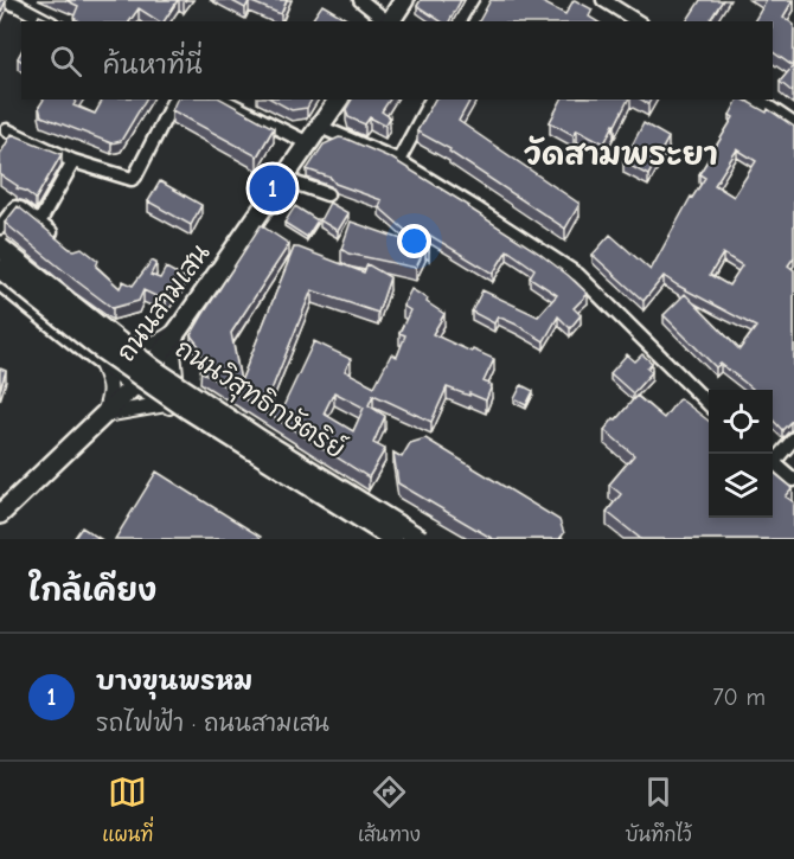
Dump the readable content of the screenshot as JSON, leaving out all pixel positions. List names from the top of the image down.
{
  "streets": {
    "main road": ["ถนนสามเสน", "ถนนวิสุทธิกษัตริย์"]
  },
  "crossings": [
    ["ถนนสามเสน", "ถนนวิสุทธิกษัตริย์"]
  ],
  "districts": ["วัดสามพระยา"],
  "page": {
    "search": "ค้นหาที่นี่",
    "pins": "1",
    "heading": "ใกล้เคียง",
    "list": [
      {
        "mark": "1",
        "name": "บางขุนพรหม",
        "note": "รถไฟฟ้า · ถนนสามเสน",
        "value": "70 m"
      }
    ],
    "nav": ["แผนที่", "เส้นทาง", "บันทึกไว้"]
  }
}
